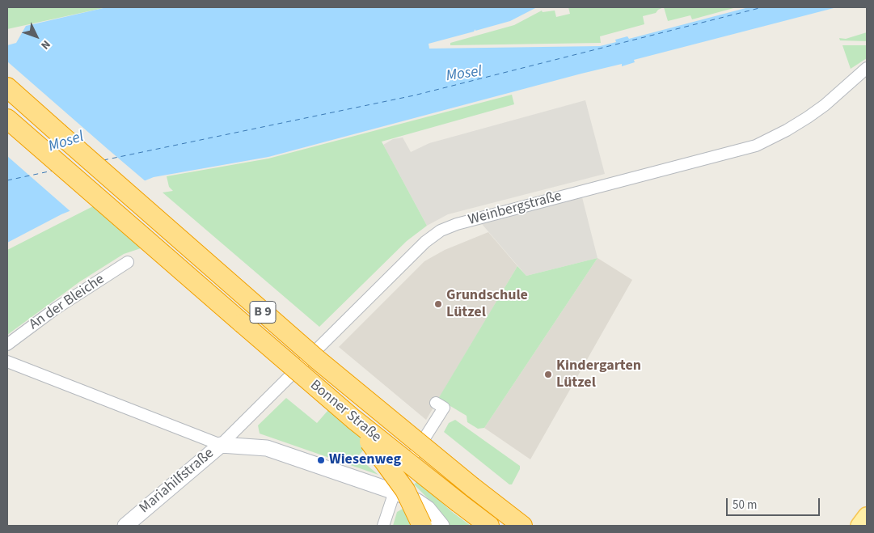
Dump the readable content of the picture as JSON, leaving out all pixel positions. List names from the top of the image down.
{
  "streets": {
    "highway": ["B 9", "Bonner Straße"],
    "street": ["Weinbergstraße", "An der Bleiche", "Mariahilfstraße"]
  },
  "crossings": [
    ["Weinbergstraße", "Mariahilfstraße"]
  ],
  "water": ["Mosel"],
  "places": ["Grundschule Lützel", "Kindergarten Lützel", "Wiesenweg"],
  "scale_bar": "50 m",
  "north": "bottom right"
}
